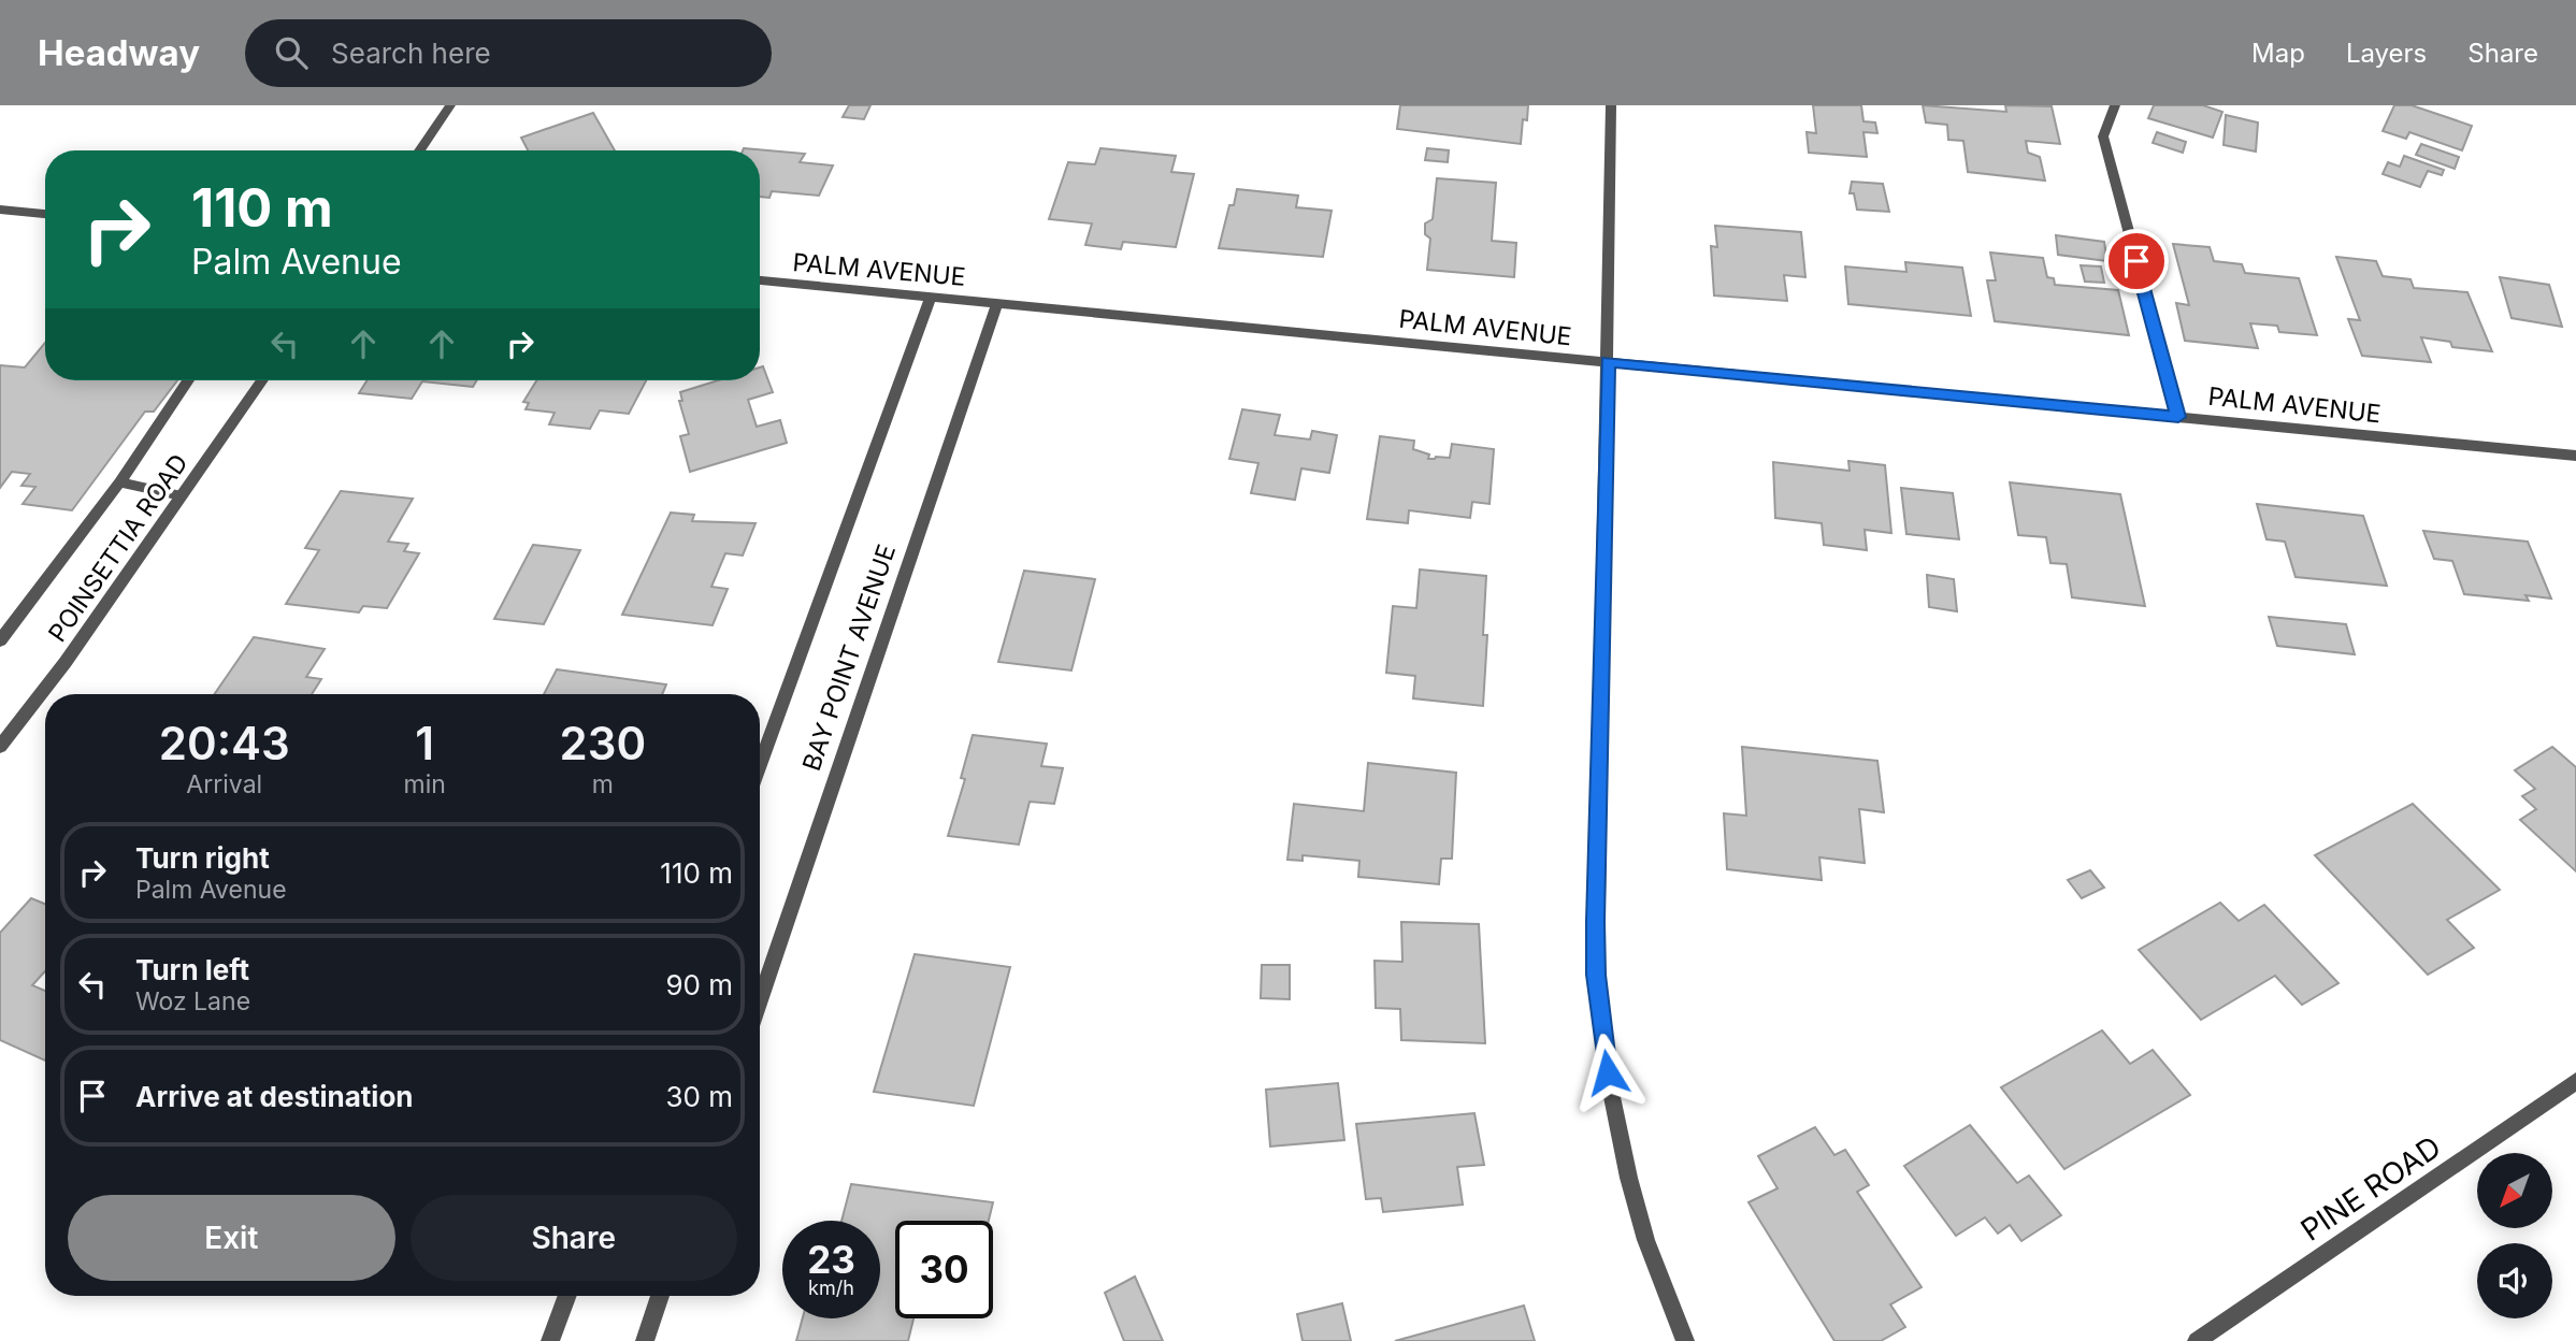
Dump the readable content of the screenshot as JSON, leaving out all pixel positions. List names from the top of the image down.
{
  "streets": {
    "street": [
      "PALM AVENUE",
      "POINSETTIA ROAD",
      "BAY POINT AVENUE",
      "PINE ROAD"
    ]
  },
  "crossings": [
    ["PALM AVENUE", "BAY POINT AVENUE"]
  ],
  "north": "bottom left",
  "page": {
    "header": "Headway",
    "search": "Search here",
    "nav": ["Map", "Layers", "Share"],
    "turn": ["110 m", "Palm Avenue"],
    "eta": [
      "20:43",
      "Arrival",
      "1",
      "min",
      "230",
      "m"
    ],
    "list": [
      {
        "name": "Turn right",
        "note": "Palm Avenue",
        "value": "110 m"
      },
      {
        "name": "Turn left",
        "note": "Woz Lane",
        "value": "90 m"
      },
      {
        "name": "Arrive at destination",
        "value": "30 m"
      }
    ],
    "buttons": ["Exit", "Share"],
    "speed": "23 km/h",
    "limit": "30"
  }
}
